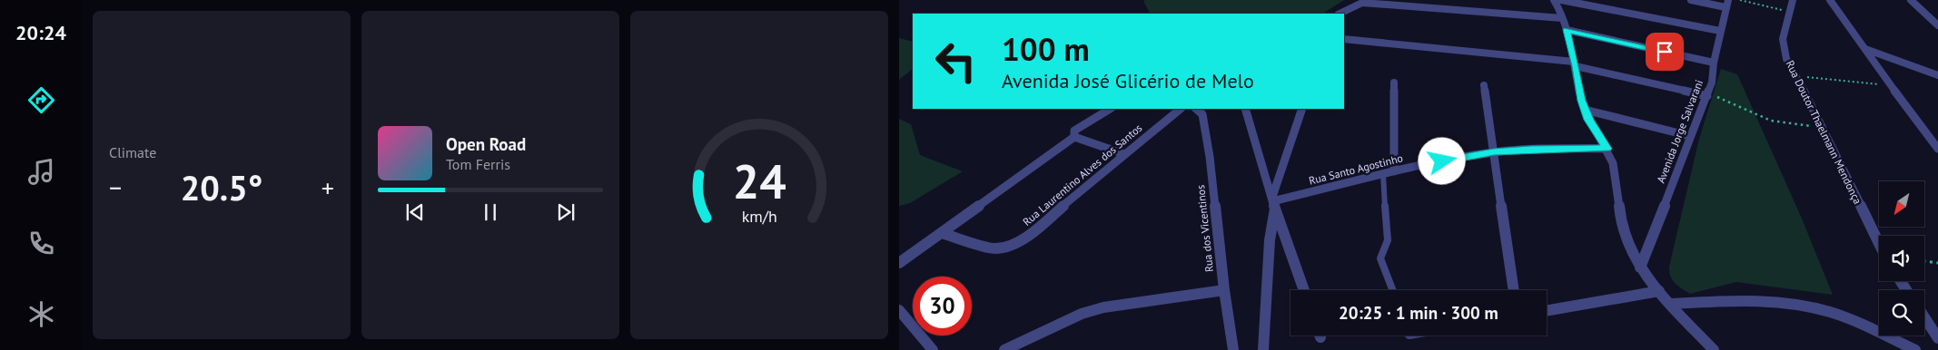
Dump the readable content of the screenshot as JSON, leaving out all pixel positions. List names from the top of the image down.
{
  "streets": {
    "street": [
      "Avenida Jorge Salvarani",
      "Rua Doutor Thaelmann Mendonça",
      "Rua Santo Agostinho",
      "Rua Laurentino Alves dos Santos",
      "Rua dos Vicentinos"
    ]
  },
  "north": "bottom left",
  "page": {
    "tabs": "20:24",
    "tile": "Climate",
    "turn": ["100 m", "Avenida José Glicério de Melo"],
    "song": ["Open Road", "Tom Ferris"],
    "heat": ["−", "20.5°", "+"],
    "limit": "30",
    "trip": "20:25 · 1 min · 300 m",
    "gauge": ["24", "km/h"]
  }
}
